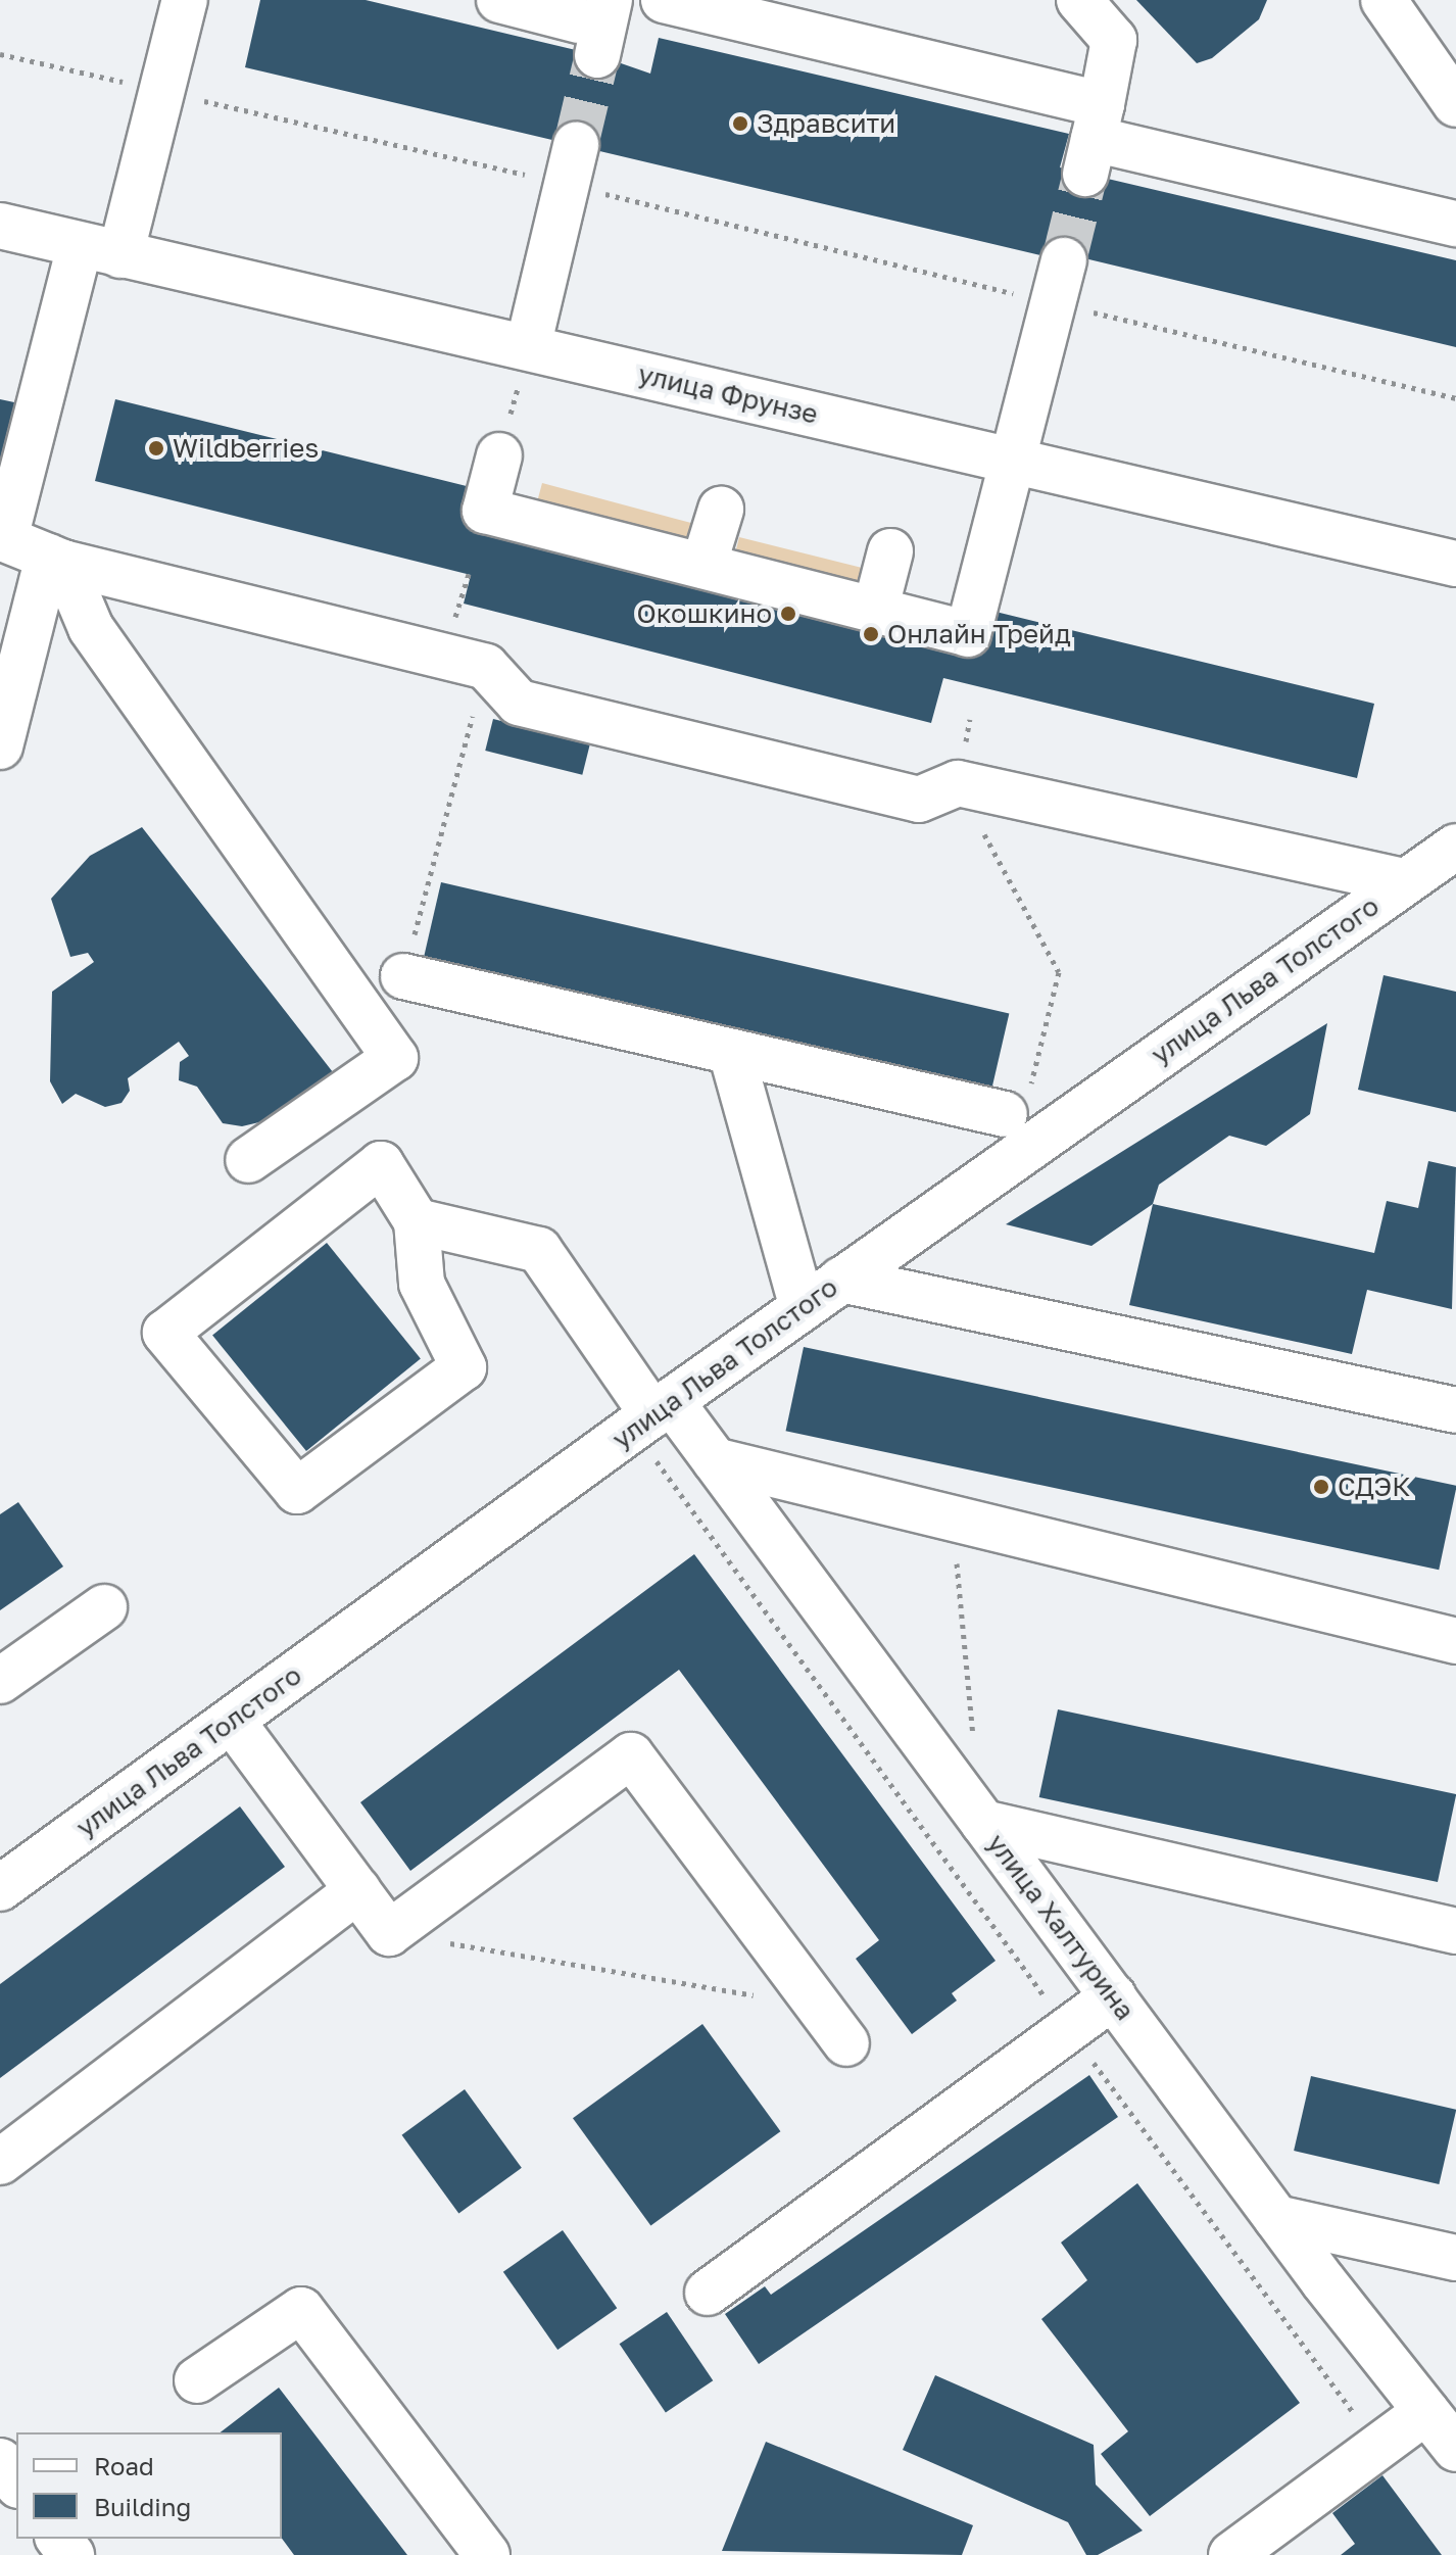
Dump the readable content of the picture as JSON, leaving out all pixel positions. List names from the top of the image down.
{
  "streets": {
    "street": ["улица Фрунзе", "улица Льва Толстого", "улица Халтурина"]
  },
  "crossings": [
    ["улица Льва Толстого", "улица Халтурина"]
  ],
  "places": [
    "Здравсити",
    "Wildberries",
    "Окошкино",
    "Онлайн Трейд",
    "СДЭК"
  ],
  "legend": ["Road", "Building"]
}
